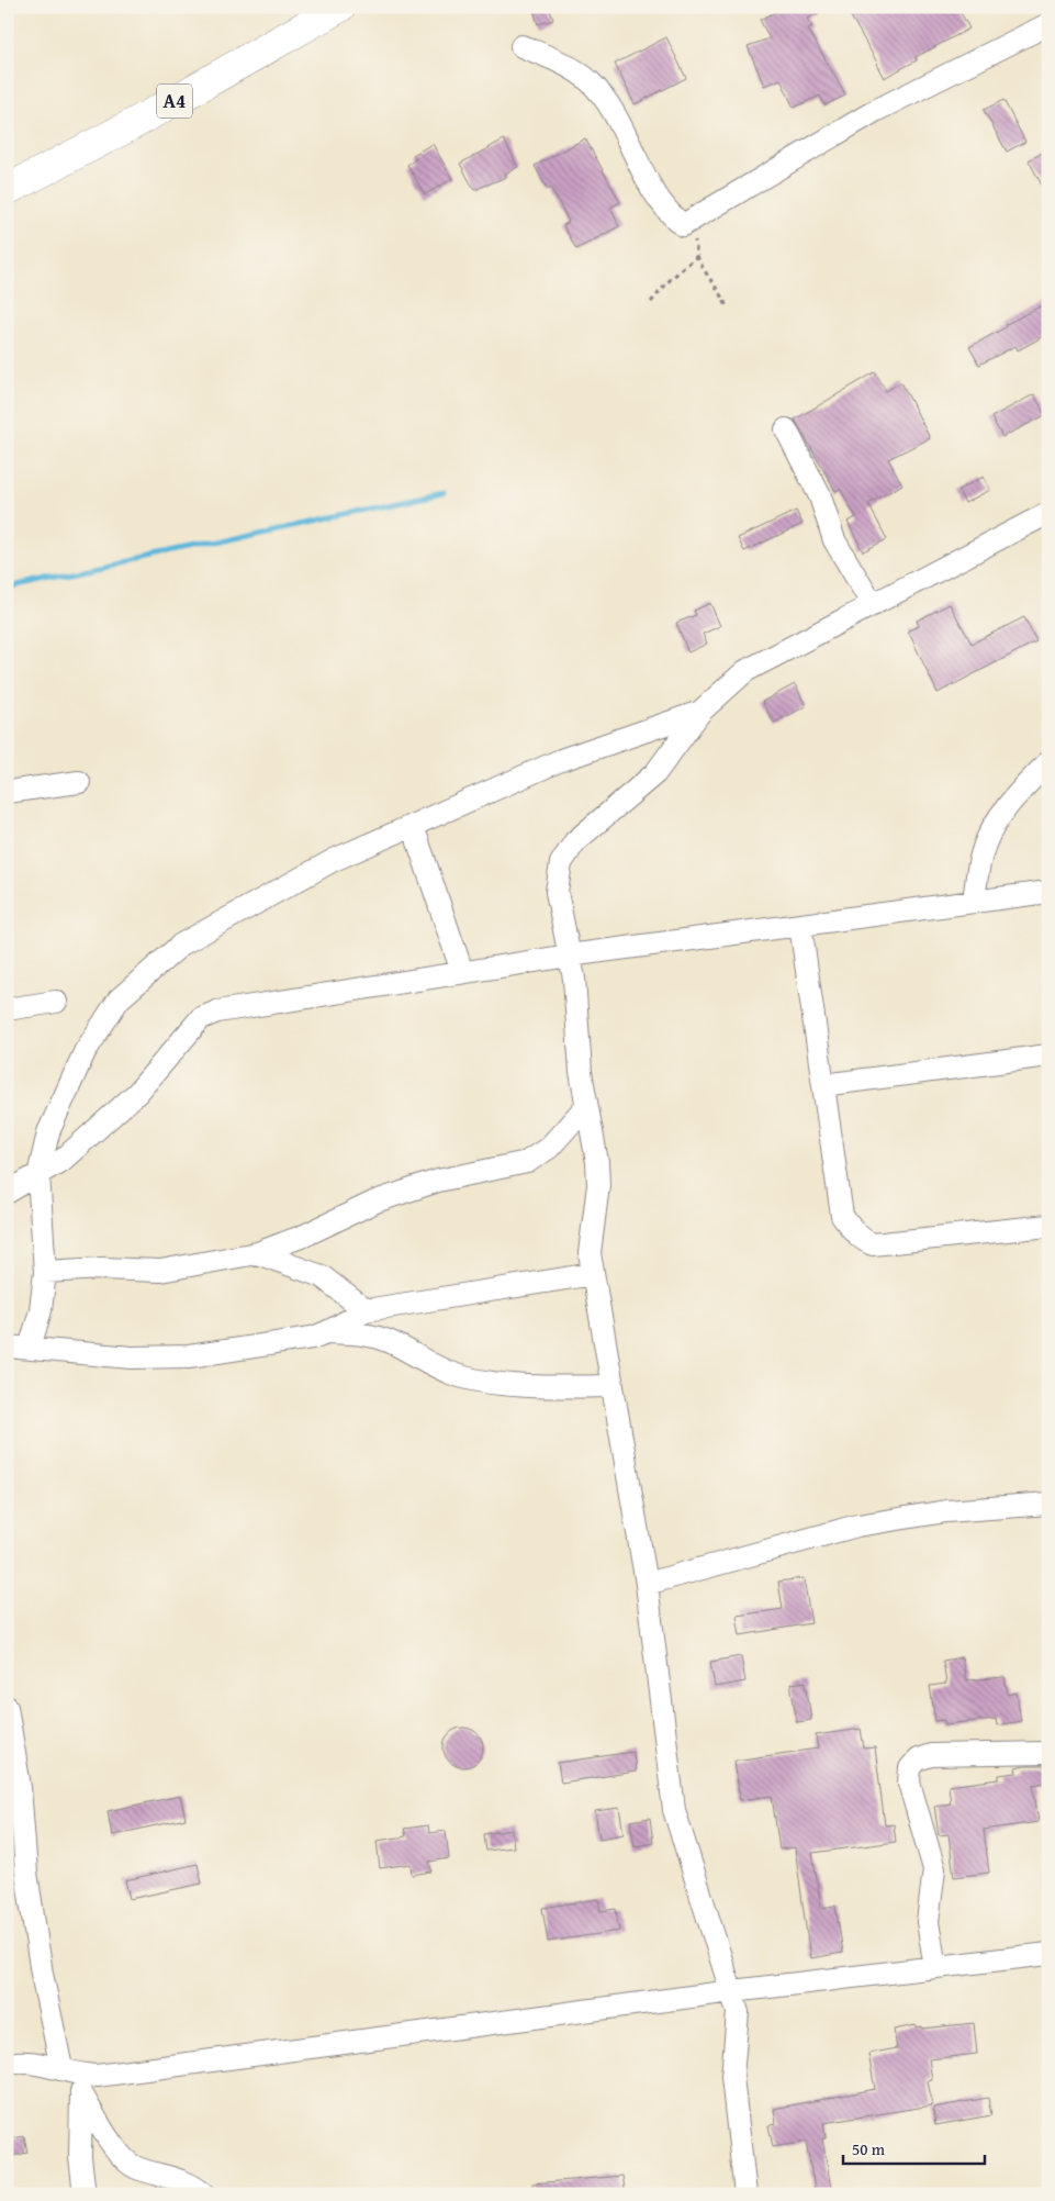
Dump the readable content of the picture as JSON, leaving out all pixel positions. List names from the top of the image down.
{
  "streets": {
    "main road": ["A4"]
  },
  "scale_bar": "50 m"
}
